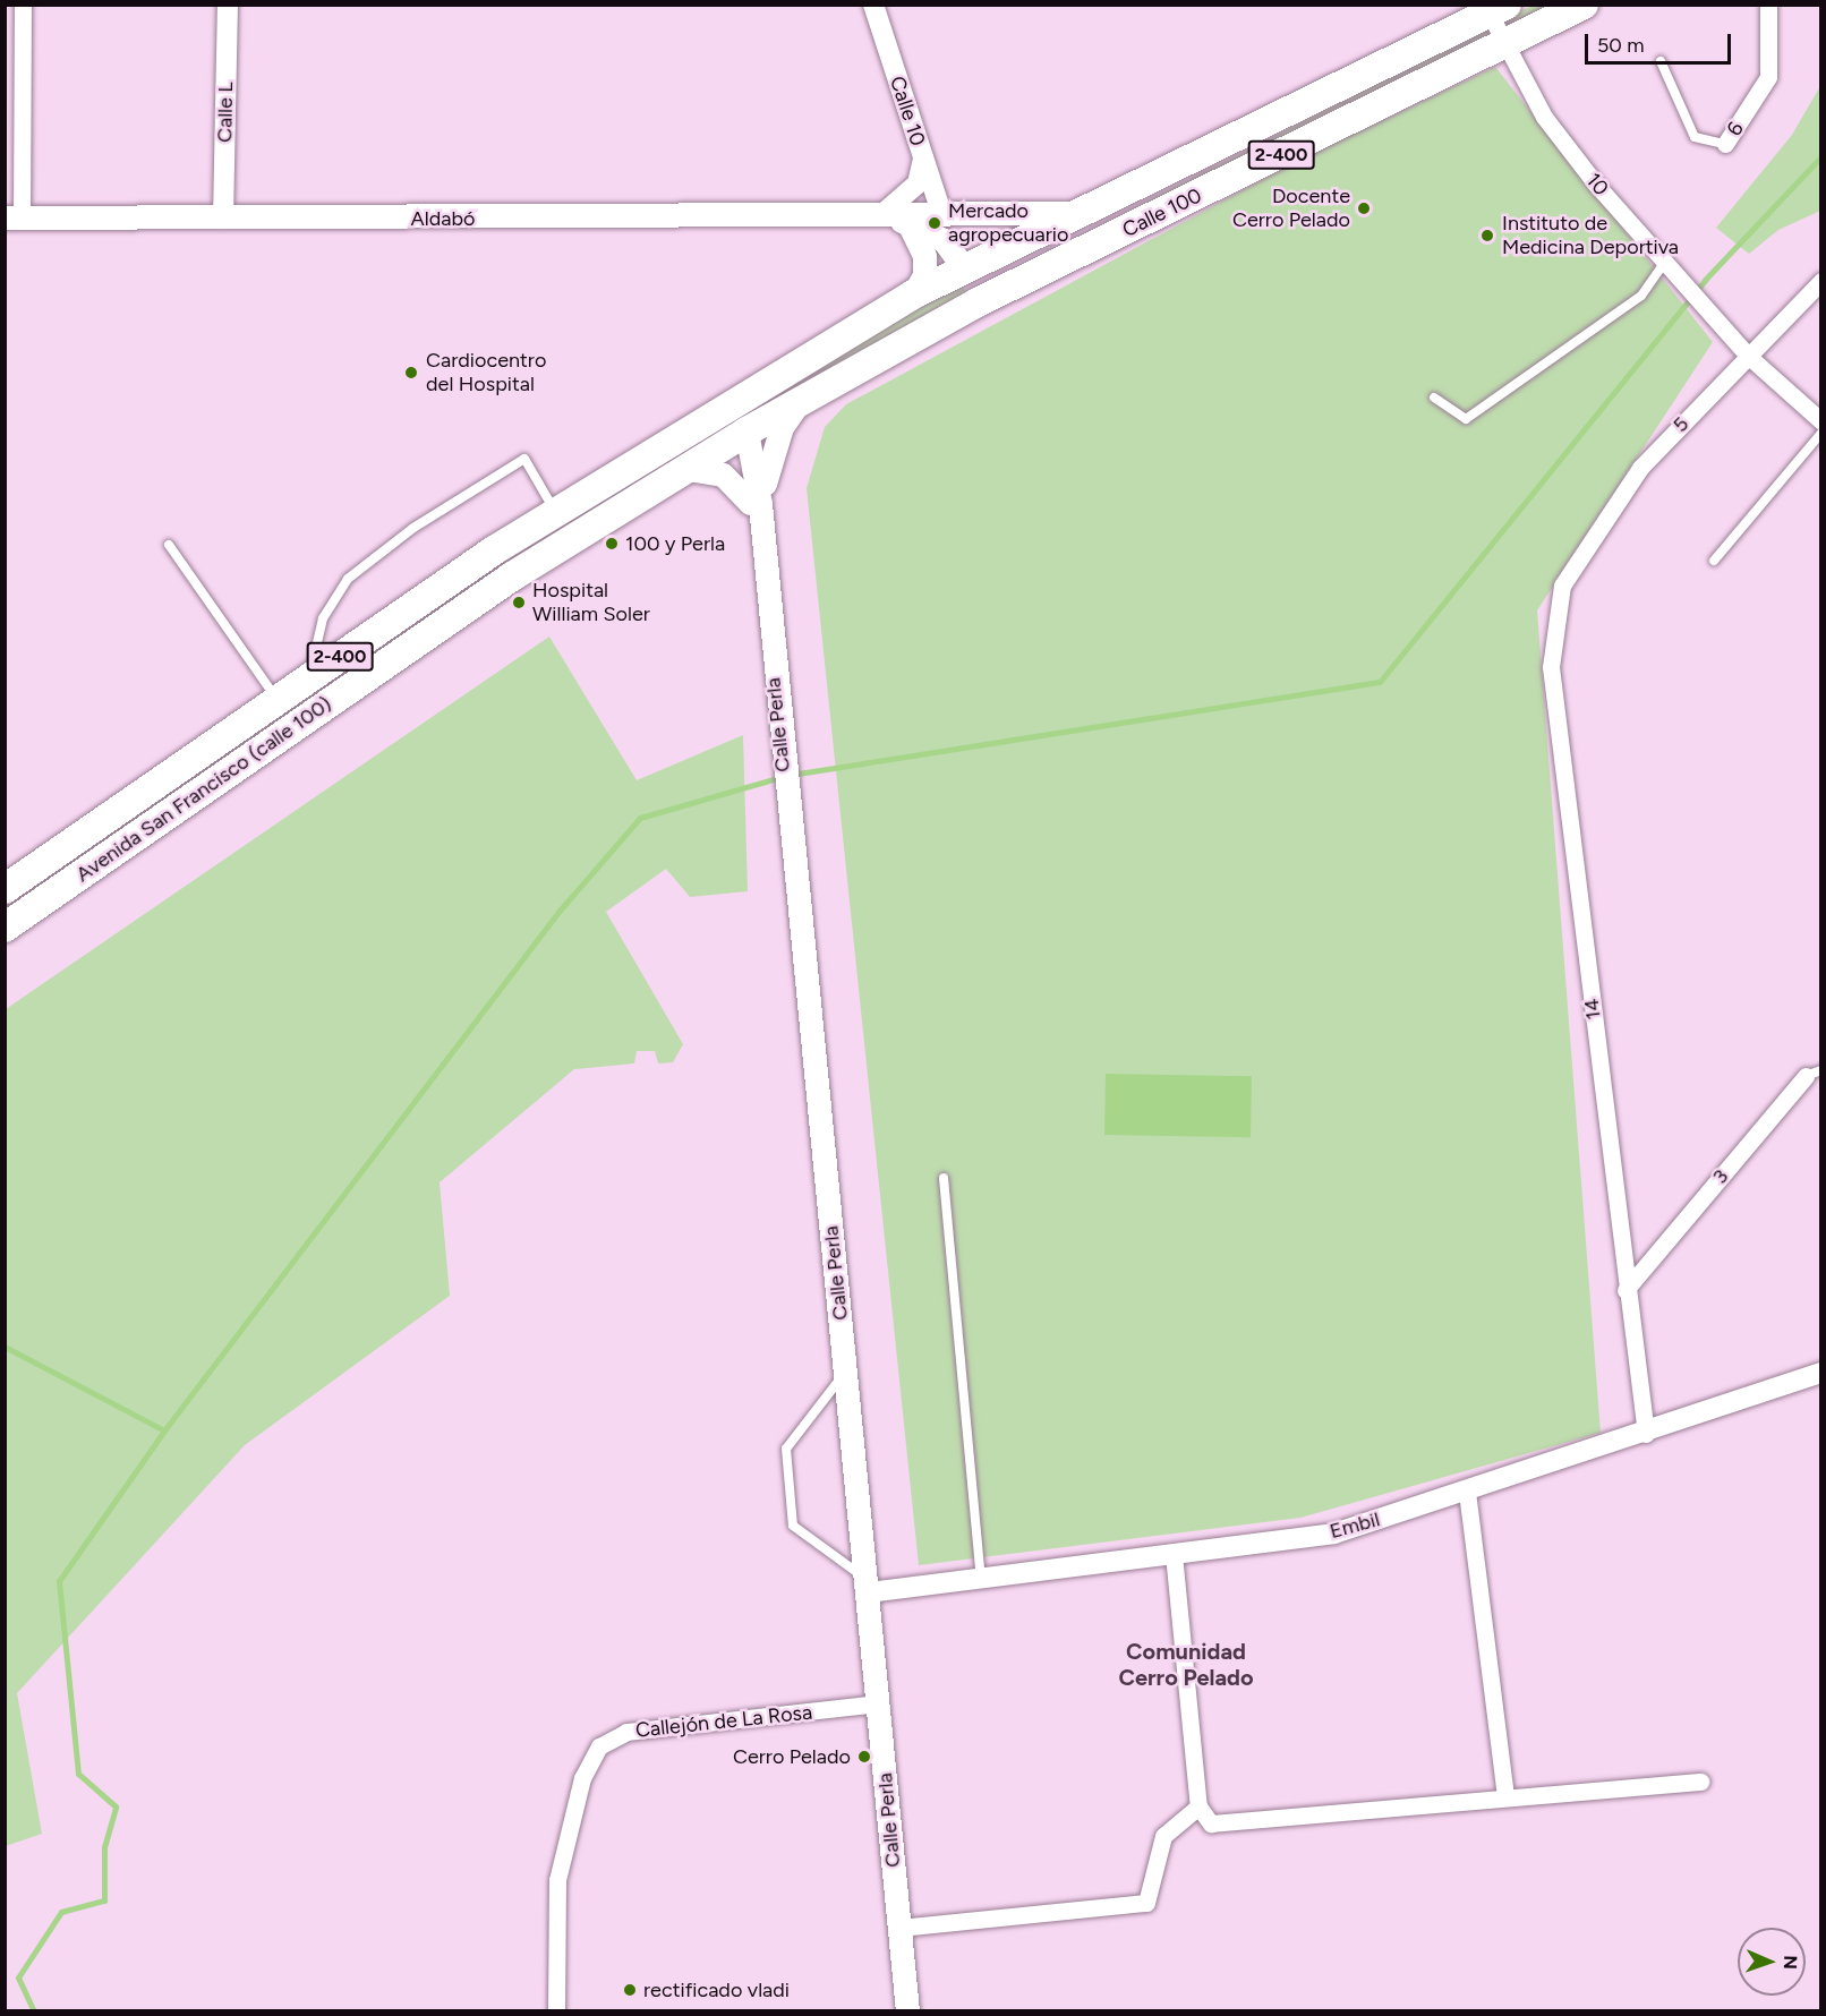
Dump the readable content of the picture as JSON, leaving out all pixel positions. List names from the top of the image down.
{
  "streets": {
    "highway": ["2-400", "Calle 100", "Avenida San Francisco (calle 100)"],
    "main road": ["Aldabó", "Calle Perla"],
    "street": [
      "Calle 10",
      "Calle L",
      "6",
      "10",
      "5",
      "14",
      "3",
      "Embil",
      "Callejón de La Rosa"
    ]
  },
  "crossings": [
    ["Calle 10", "Aldabó"],
    ["Calle L", "Aldabó"],
    ["10", "Calle 100"],
    ["10", "5"],
    ["Calle 100", "Aldabó"],
    ["Calle 100", "Calle Perla"],
    ["Calle 100", "Avenida San Francisco (calle 100)"],
    ["5", "14"],
    ["Calle Perla", "Avenida San Francisco (calle 100)"],
    ["Calle Perla", "Embil"],
    ["Calle Perla", "Callejón de La Rosa"],
    ["14", "3"],
    ["14", "Embil"]
  ],
  "districts": ["Comunidad Cerro Pelado"],
  "places": [
    "Docente Cerro Pelado",
    "Mercado agropecuario",
    "Instituto de Medicina Deportiva",
    "Cardiocentro del Hospital",
    "100 y Perla",
    "Hospital William Soler",
    "Cerro Pelado",
    "rectificado vladi"
  ],
  "scale_bar": "50 m",
  "north": "right"
}
